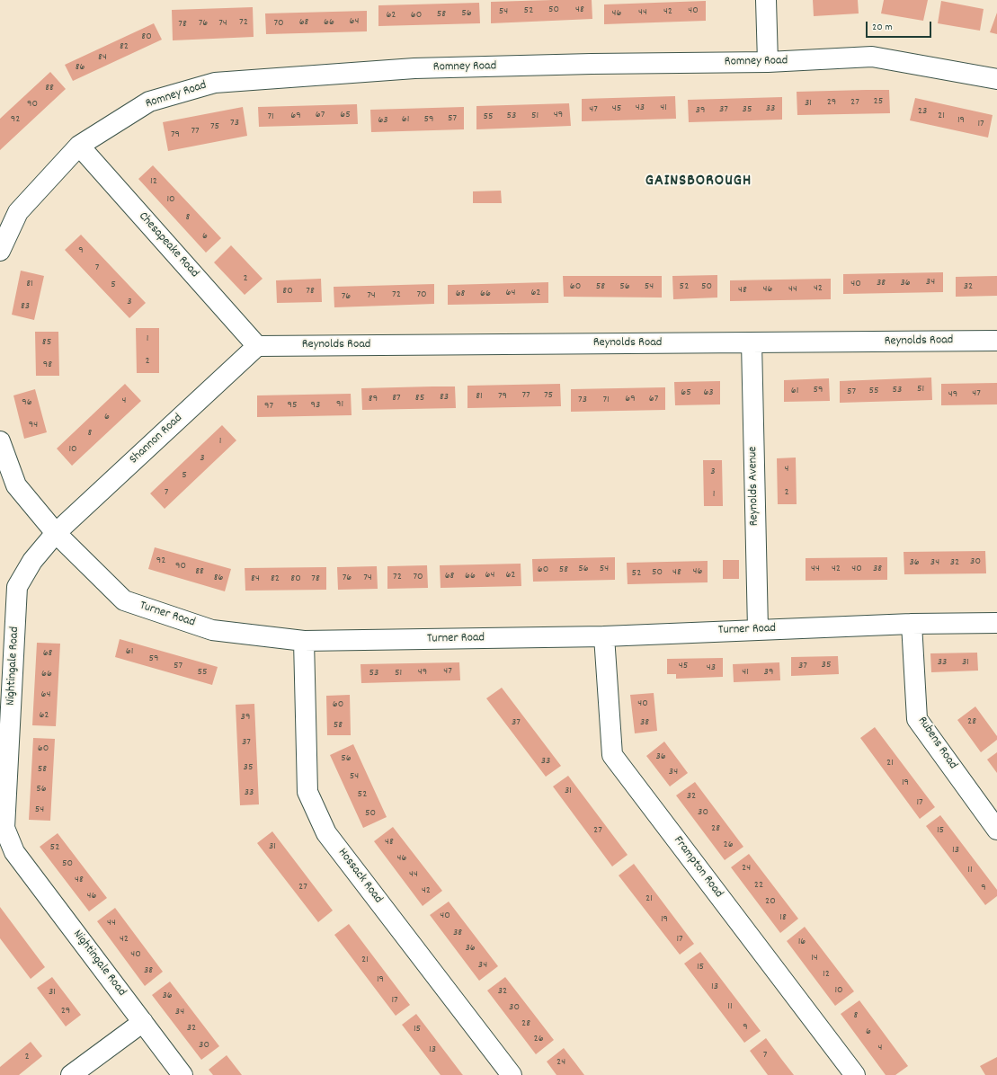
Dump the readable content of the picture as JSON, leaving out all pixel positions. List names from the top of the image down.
{
  "streets": {
    "street": [
      "Romney Road",
      "Chesapeake Road",
      "Reynolds Road",
      "Shannon Road",
      "Reynolds Avenue",
      "Turner Road",
      "Nightingale Road",
      "Rubens Road",
      "Frampton Road",
      "Hossack Road"
    ]
  },
  "crossings": [
    ["Romney Road", "Chesapeake Road"],
    ["Chesapeake Road", "Reynolds Road"],
    ["Chesapeake Road", "Shannon Road"],
    ["Reynolds Road", "Shannon Road"],
    ["Reynolds Road", "Reynolds Avenue"],
    ["Shannon Road", "Turner Road"],
    ["Shannon Road", "Nightingale Road"],
    ["Reynolds Avenue", "Turner Road"],
    ["Turner Road", "Nightingale Road"],
    ["Turner Road", "Rubens Road"],
    ["Turner Road", "Frampton Road"],
    ["Turner Road", "Hossack Road"]
  ],
  "districts": ["GAINSBOROUGH"],
  "house_numbers": [
    "50",
    "48",
    "52",
    "40",
    "54",
    "42",
    "44",
    "56",
    "46",
    "58",
    "62",
    "60",
    "64",
    "72",
    "68",
    "66",
    "76",
    "74",
    "70",
    "78",
    "80",
    "82",
    "84",
    "86",
    "88",
    "25",
    "29",
    "27",
    "31",
    "90",
    "43",
    "41",
    "45",
    "33",
    "47",
    "37",
    "35",
    "39",
    "23",
    "67",
    "65",
    "49",
    "69",
    "53",
    "51",
    "21",
    "71",
    "55",
    "57",
    "92",
    "61",
    "59",
    "63",
    "19",
    "73",
    "17",
    "75",
    "77",
    "79",
    "12",
    "10",
    "8",
    "6",
    "9",
    "7",
    "2",
    "34",
    "38",
    "36",
    "81",
    "40",
    "5",
    "60",
    "58",
    "56",
    "54",
    "52",
    "50",
    "32",
    "42",
    "46",
    "44",
    "48",
    "80",
    "78",
    "64",
    "62",
    "68",
    "66",
    "72",
    "70",
    "74",
    "76",
    "3",
    "83",
    "1",
    "85",
    "2",
    "98",
    "51",
    "59",
    "53",
    "61",
    "55",
    "57",
    "65",
    "63",
    "47",
    "49",
    "77",
    "75",
    "81",
    "79",
    "83",
    "87",
    "85",
    "89",
    "69",
    "67",
    "73",
    "71",
    "4",
    "96",
    "91",
    "95",
    "93",
    "97",
    "6",
    "94",
    "8",
    "1",
    "10",
    "3",
    "4",
    "3",
    "5",
    "7",
    "2",
    "1",
    "92",
    "30",
    "36",
    "34",
    "32",
    "90",
    "56",
    "54",
    "44",
    "42",
    "40",
    "38",
    "60",
    "58",
    "88",
    "46",
    "50",
    "48",
    "52",
    "64",
    "62",
    "68",
    "66",
    "72",
    "70",
    "86",
    "76",
    "74",
    "84",
    "82",
    "80",
    "78",
    "61",
    "68",
    "59",
    "33",
    "31",
    "35",
    "57",
    "45",
    "37",
    "43",
    "47",
    "55",
    "49",
    "41",
    "39",
    "53",
    "51",
    "66",
    "64",
    "40",
    "60",
    "62",
    "39",
    "28",
    "37",
    "38",
    "58",
    "37",
    "60",
    "36",
    "56",
    "33",
    "21",
    "35",
    "58",
    "34",
    "54",
    "19",
    "56",
    "31",
    "33",
    "52",
    "32",
    "17",
    "54",
    "30",
    "50",
    "28",
    "27",
    "15",
    "48",
    "26",
    "31",
    "52",
    "13",
    "46",
    "50",
    "24",
    "11",
    "44",
    "48",
    "22",
    "27",
    "9",
    "42",
    "46",
    "21",
    "20",
    "40",
    "18",
    "19",
    "44",
    "38",
    "42",
    "17",
    "16",
    "36",
    "40",
    "14",
    "21",
    "34",
    "15",
    "38",
    "12",
    "19",
    "13",
    "10",
    "32",
    "31",
    "36",
    "17",
    "11",
    "30",
    "29",
    "34",
    "8",
    "28",
    "9",
    "32",
    "15",
    "6",
    "26",
    "30",
    "4",
    "13",
    "7",
    "2",
    "24"
  ],
  "scale_bar": "20 m"
}
